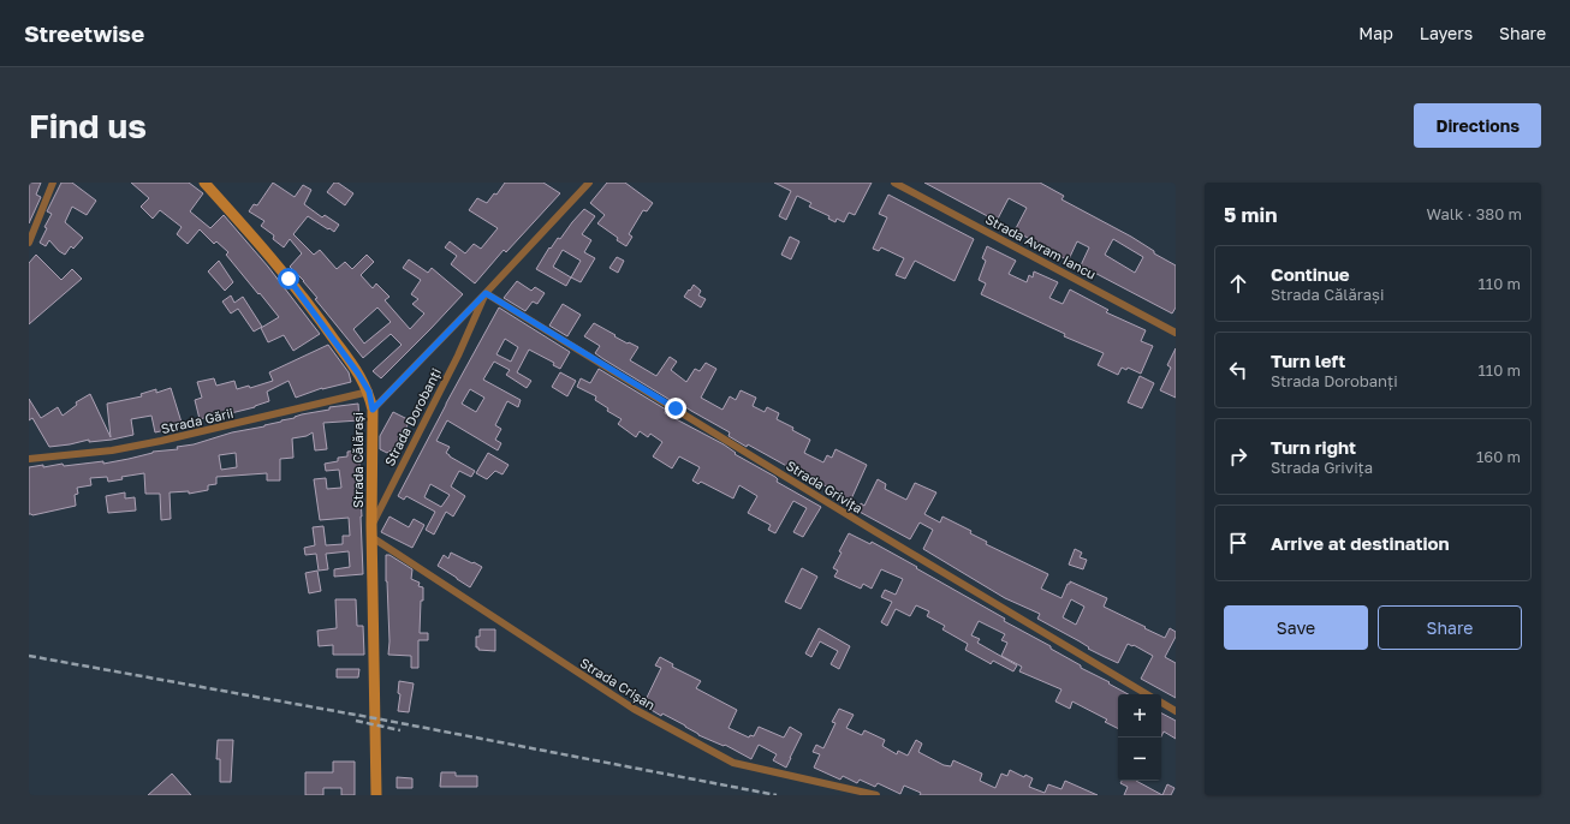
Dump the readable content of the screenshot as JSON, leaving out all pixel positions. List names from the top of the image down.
{
  "streets": {
    "main road": ["Strada Călărași"],
    "street": [
      "Strada Avram Iancu",
      "Strada Dorobanți",
      "Strada Gării",
      "Strada Grivița",
      "Strada Crișan"
    ]
  },
  "crossings": [
    ["Strada Dorobanți", "Strada Călărași"],
    ["Strada Dorobanți", "Strada Grivița"],
    ["Strada Gării", "Strada Călărași"],
    ["Strada Călărași", "Strada Crișan"]
  ],
  "page": {
    "header": "Streetwise",
    "nav": ["Map", "Layers", "Share"],
    "buttons": [
      "Directions",
      ["Save", "Share"]
    ],
    "title": "Find us",
    "heading": ["5 min", "Walk · 380 m"],
    "list": [
      ["Continue", "Strada Călărași", "110 m"],
      ["Turn left", "Strada Dorobanți", "110 m"],
      ["Turn right", "Strada Grivița", "160 m"],
      "Arrive at destination"
    ],
    "map_buttons": ["+", "−"]
  }
}
